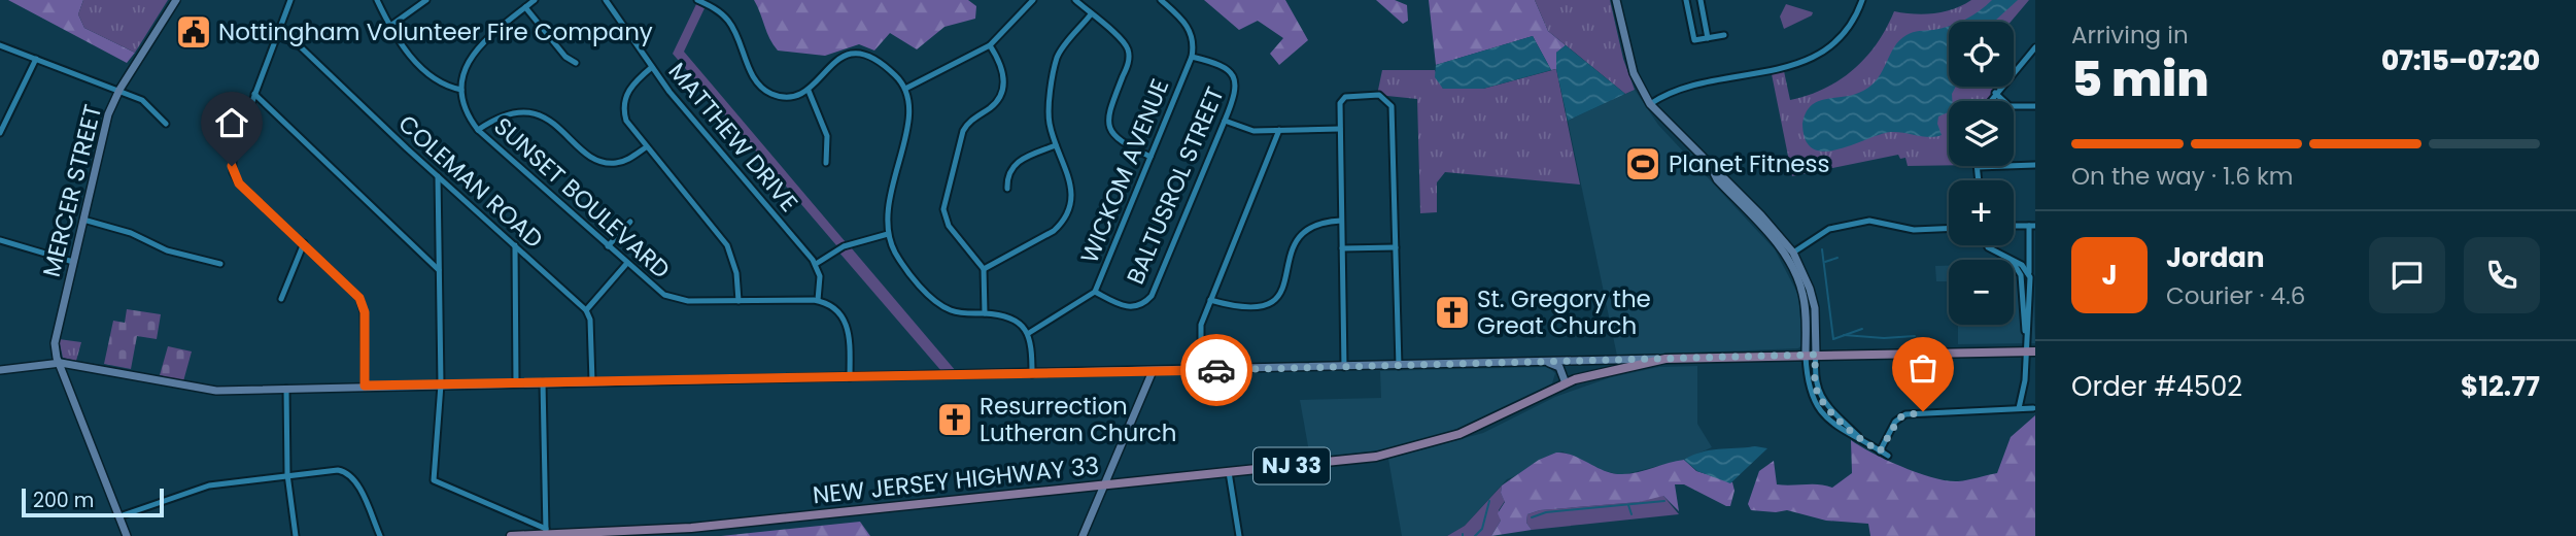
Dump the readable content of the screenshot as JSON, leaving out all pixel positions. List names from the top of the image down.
{
  "streets": {
    "main road": ["NJ 33", "NEW JERSEY HIGHWAY 33"],
    "street": [
      "MATTHEW DRIVE",
      "WICKOM AVENUE",
      "COLEMAN ROAD",
      "BALTUSROL STREET",
      "MERCER STREET",
      "SUNSET BOULEVARD"
    ]
  },
  "crossings": [
    ["WICKOM AVENUE", "BALTUSROL STREET"]
  ],
  "places": {
    "public building": ["Nottingham Volunteer Fire Company"],
    "sports": ["Planet Fitness"],
    "church": ["St. Gregory the Great Church", "Resurrection Lutheran Church"]
  },
  "scale_bar": "200 m",
  "page": {
    "heading": ["5 min", "Arriving in", "07:15–07:20"],
    "panel": [
      "Jordan",
      "Courier · 4.6",
      "Order #4502",
      "$12.77"
    ],
    "map_buttons": ["+", "−"],
    "bar": "On the way · 1.6 km",
    "round": "J",
    "scale": "200 m"
  }
}
